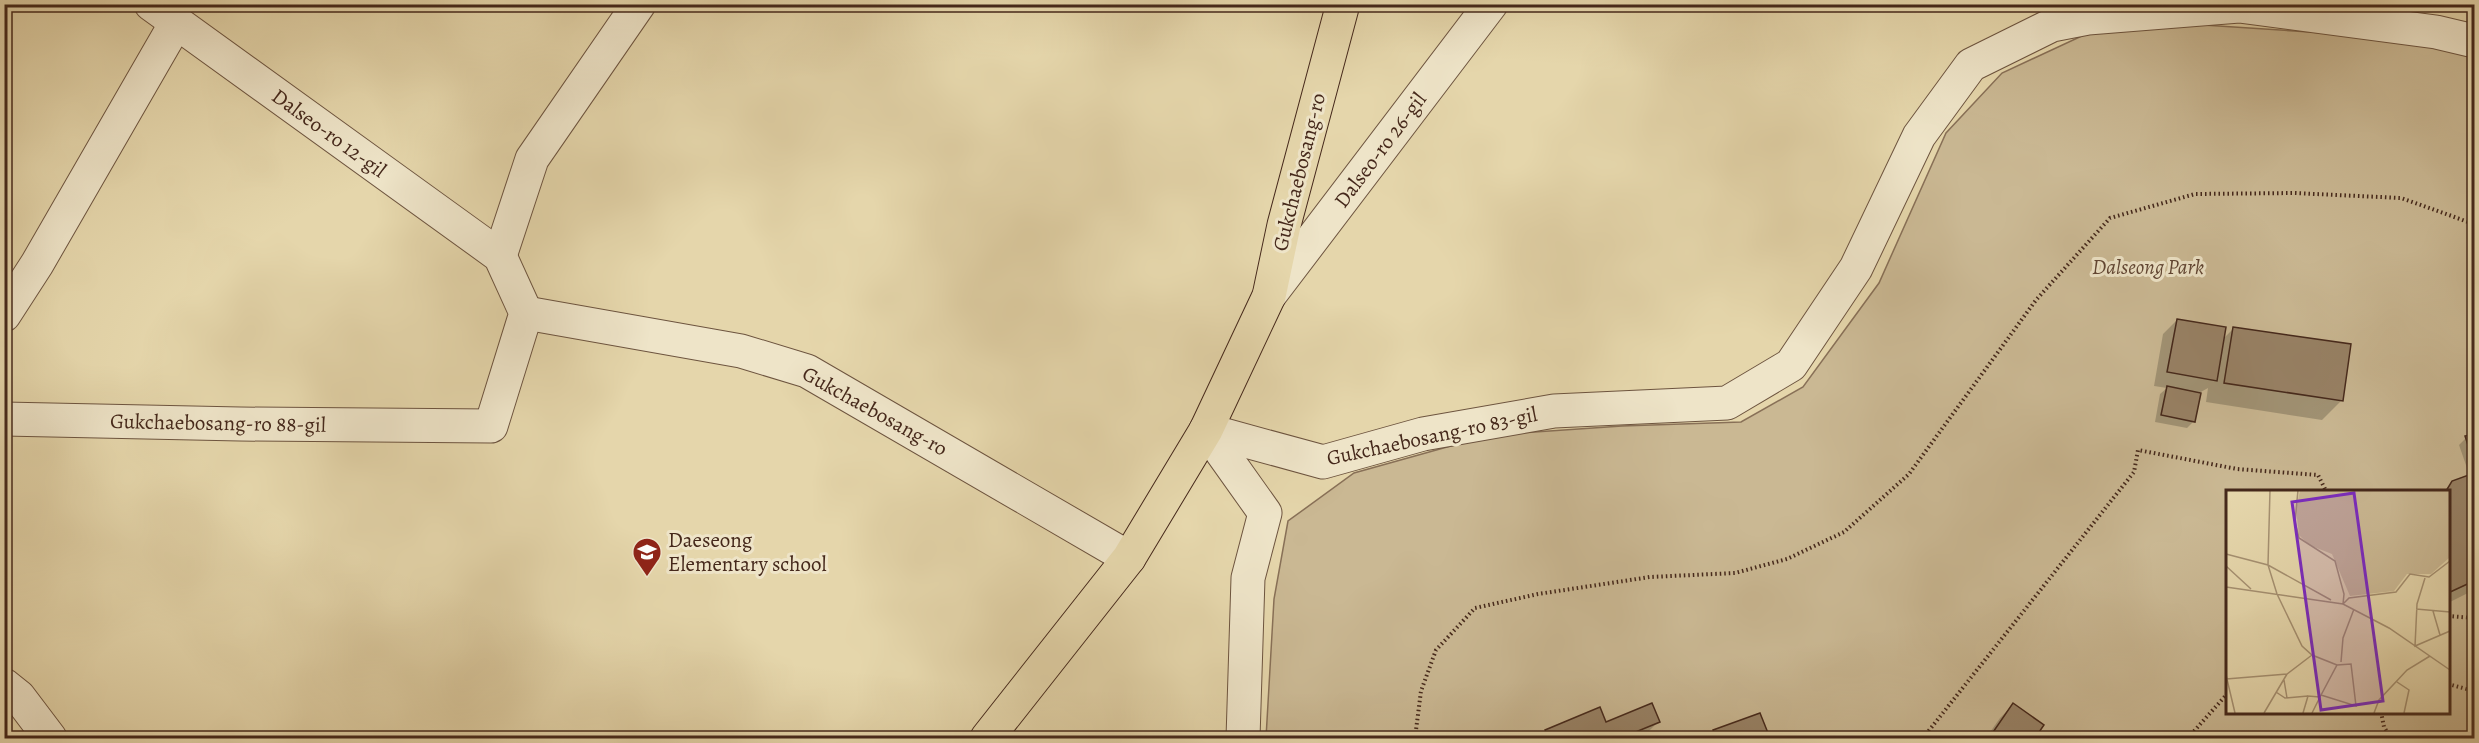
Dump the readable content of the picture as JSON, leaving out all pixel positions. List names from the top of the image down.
{
  "streets": {
    "main road": ["Gukchaebosang-ro"],
    "street": [
      "Dalseo-ro 12-gil",
      "Dalseo-ro 26-gil",
      "Gukchaebosang-ro 88-gil",
      "Gukchaebosang-ro 83-gil"
    ]
  },
  "crossings": [
    ["Dalseo-ro 12-gil", "Gukchaebosang-ro"],
    ["Dalseo-ro 12-gil", "Gukchaebosang-ro 88-gil"],
    ["Dalseo-ro 26-gil", "Gukchaebosang-ro"],
    ["Gukchaebosang-ro", "Gukchaebosang-ro 88-gil"],
    ["Gukchaebosang-ro", "Gukchaebosang-ro 83-gil"]
  ],
  "parks": ["Dalseong Park"],
  "places": {
    "school or university": ["Daeseong Elementary school"]
  }
}
